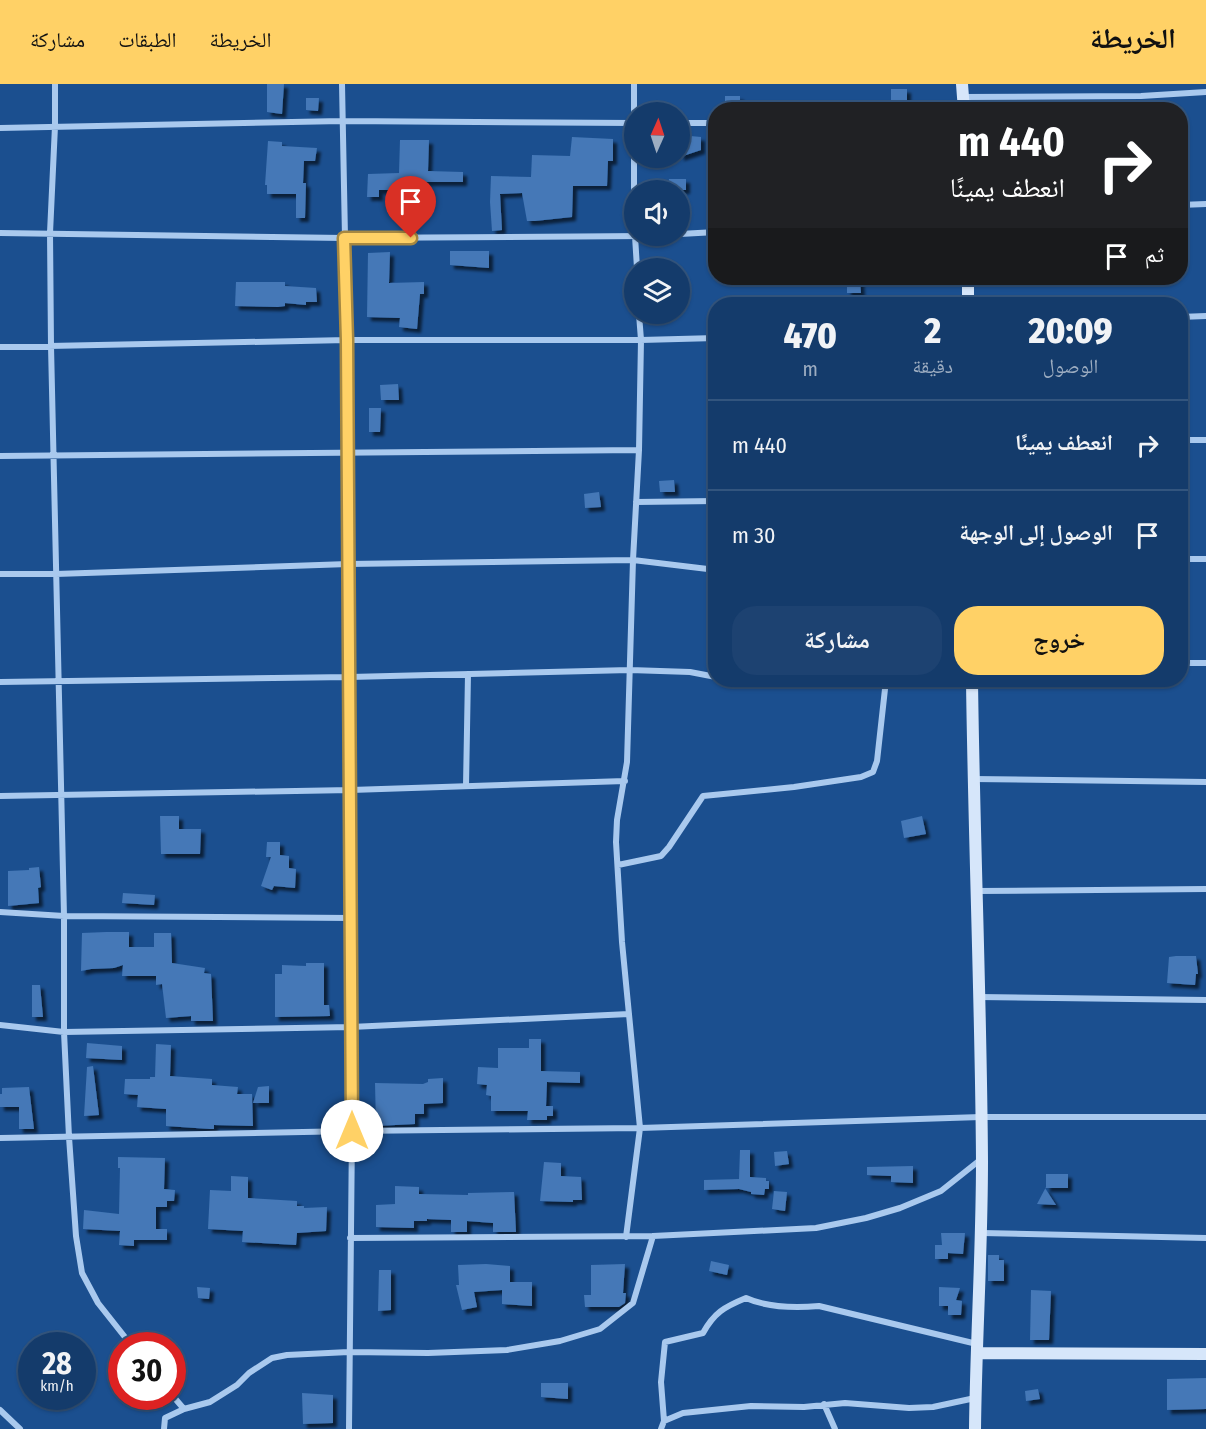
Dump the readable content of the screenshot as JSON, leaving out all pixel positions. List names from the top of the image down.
{
  "north": "top",
  "page": {
    "header": "الخريطة",
    "nav": ["الخريطة", "الطبقات", "مشاركة"],
    "turn": ["440 m", "انعطف يمينًا"],
    "then": "ثم",
    "eta": [
      "20:09",
      "الوصول",
      "2",
      "دقيقة",
      "470",
      "m"
    ],
    "list": [
      {
        "name": "انعطف يمينًا",
        "value": "440 m"
      },
      {
        "name": "الوصول إلى الوجهة",
        "value": "30 m"
      }
    ],
    "buttons": ["خروج", "مشاركة"],
    "speed": "28 km/h",
    "limit": "30"
  }
}
